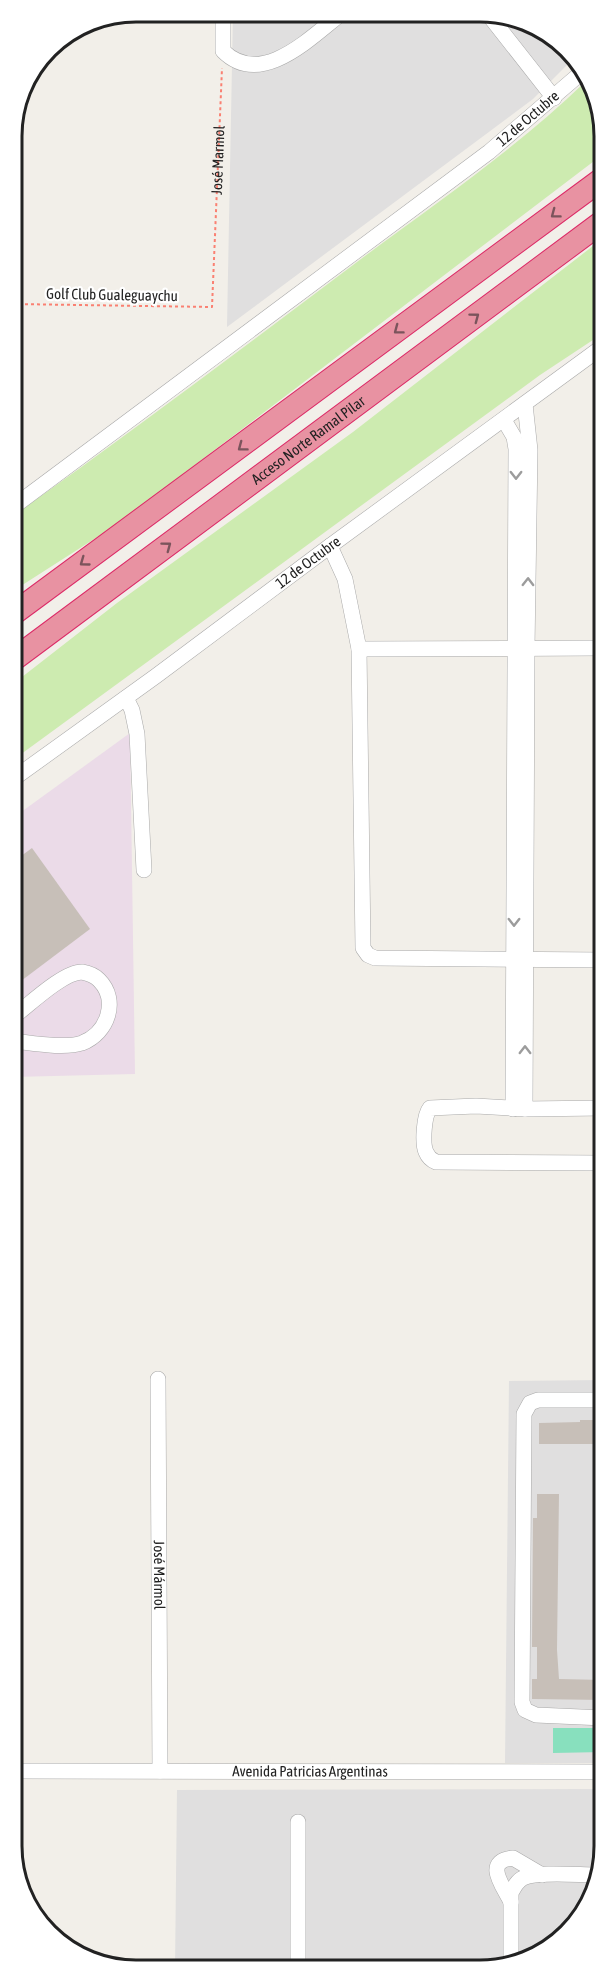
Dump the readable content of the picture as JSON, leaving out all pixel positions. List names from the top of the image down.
{
  "streets": {
    "highway": ["Acceso Norte Ramal Pilar"],
    "street": ["12 de Octubre", "José Mármol", "Avenida Patricias Argentinas"],
    "path": ["José Marmol", "Golf Club Gualeguaychu"]
  },
  "crossings": [
    ["José Marmol", "Golf Club Gualeguaychu"],
    ["José Mármol", "Avenida Patricias Argentinas"]
  ]
}
